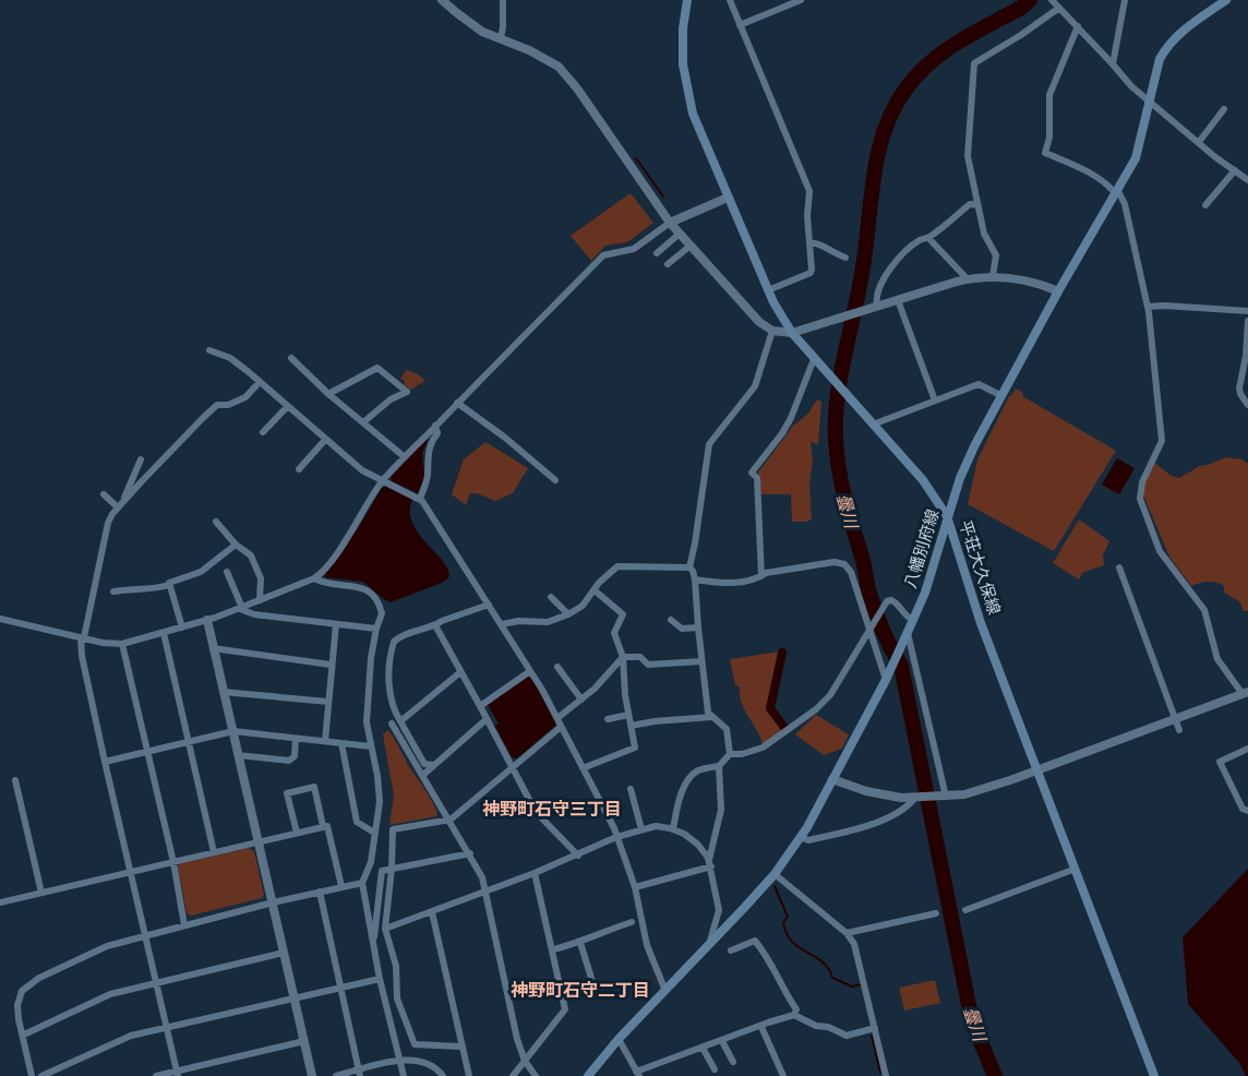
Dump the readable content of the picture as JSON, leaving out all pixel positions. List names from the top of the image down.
{
  "streets": {
    "main road": ["八幡別府線", "平荘大久保線"]
  },
  "crossings": [
    ["八幡別府線", "平荘大久保線"]
  ],
  "districts": ["神野町石守三丁目", "神野町石守二丁目"],
  "water": ["曇川"]
}
